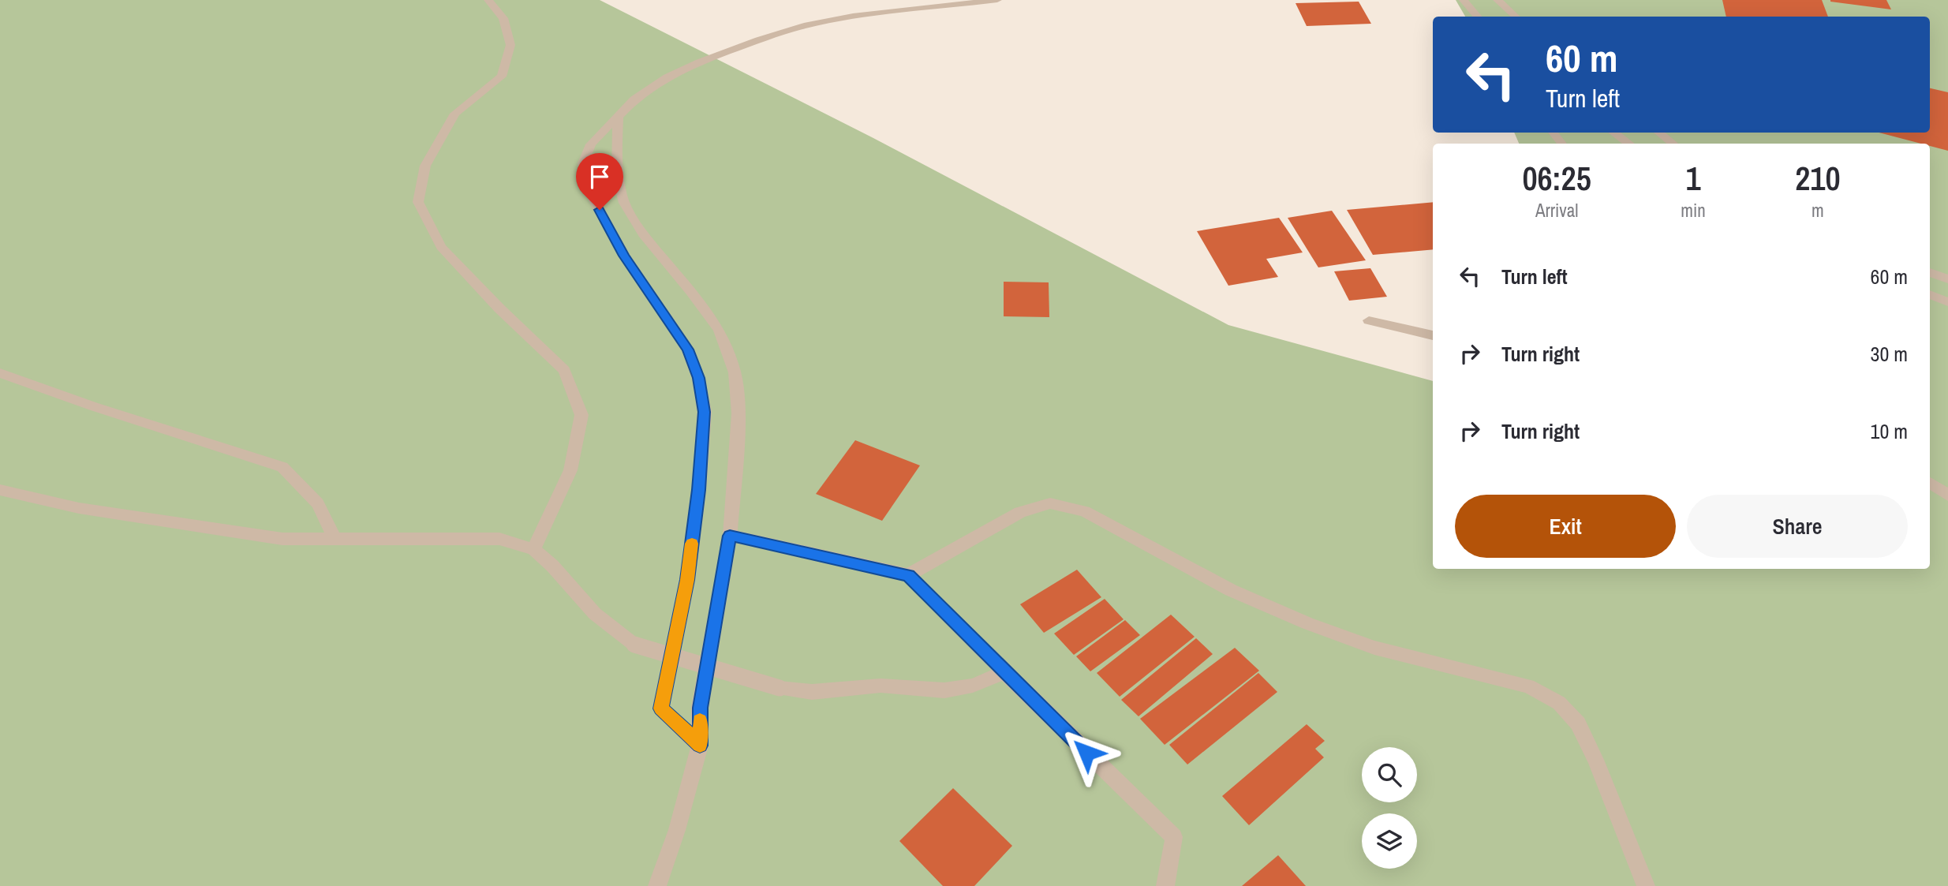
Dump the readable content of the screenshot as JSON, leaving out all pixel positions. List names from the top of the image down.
{
  "page": {
    "turn": ["60 m", "Turn left"],
    "eta": [
      "06:25",
      "Arrival",
      "1",
      "min",
      "210",
      "m"
    ],
    "list": [
      {
        "name": "Turn left",
        "value": "60 m"
      },
      {
        "name": "Turn right",
        "value": "30 m"
      },
      {
        "name": "Turn right",
        "value": "10 m"
      }
    ],
    "buttons": ["Exit", "Share"]
  }
}
